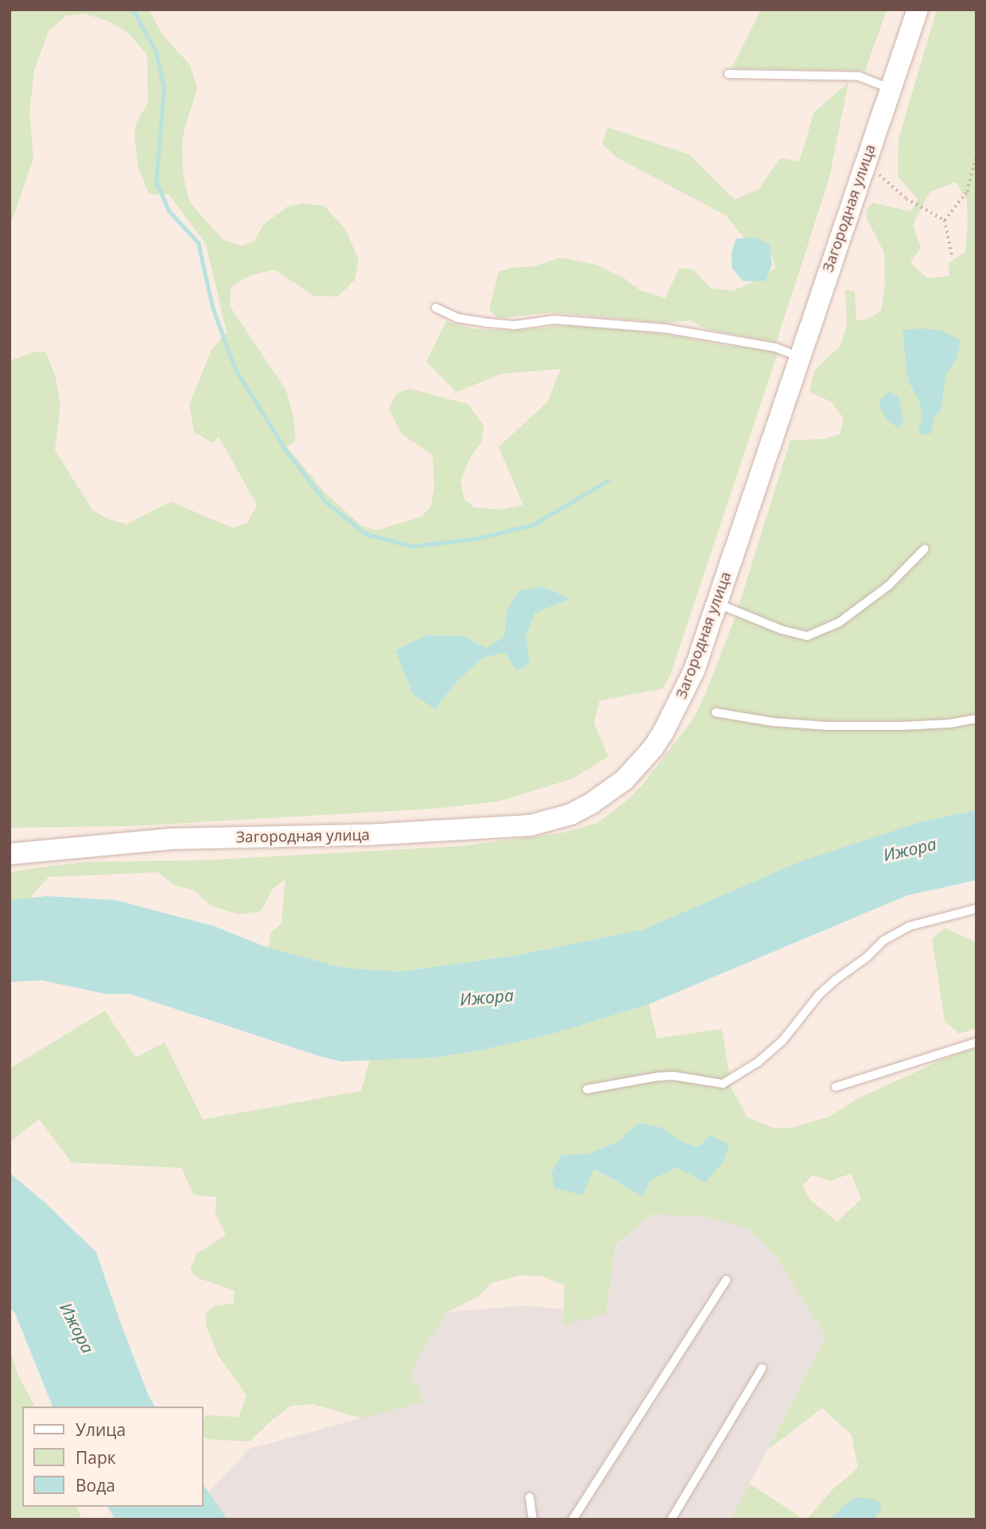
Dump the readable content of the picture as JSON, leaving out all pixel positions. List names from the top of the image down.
{
  "streets": {
    "main road": ["Загородная улица"]
  },
  "water": ["Ижора"],
  "legend": ["Улица", "Парк", "Вода"]
}
